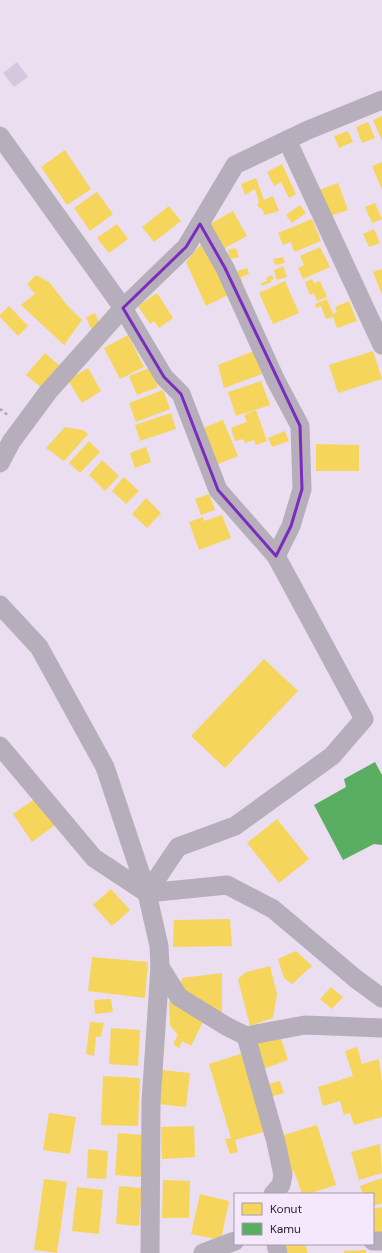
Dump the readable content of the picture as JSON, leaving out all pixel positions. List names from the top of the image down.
{
  "legend": ["Konut", "Kamu"]
}
